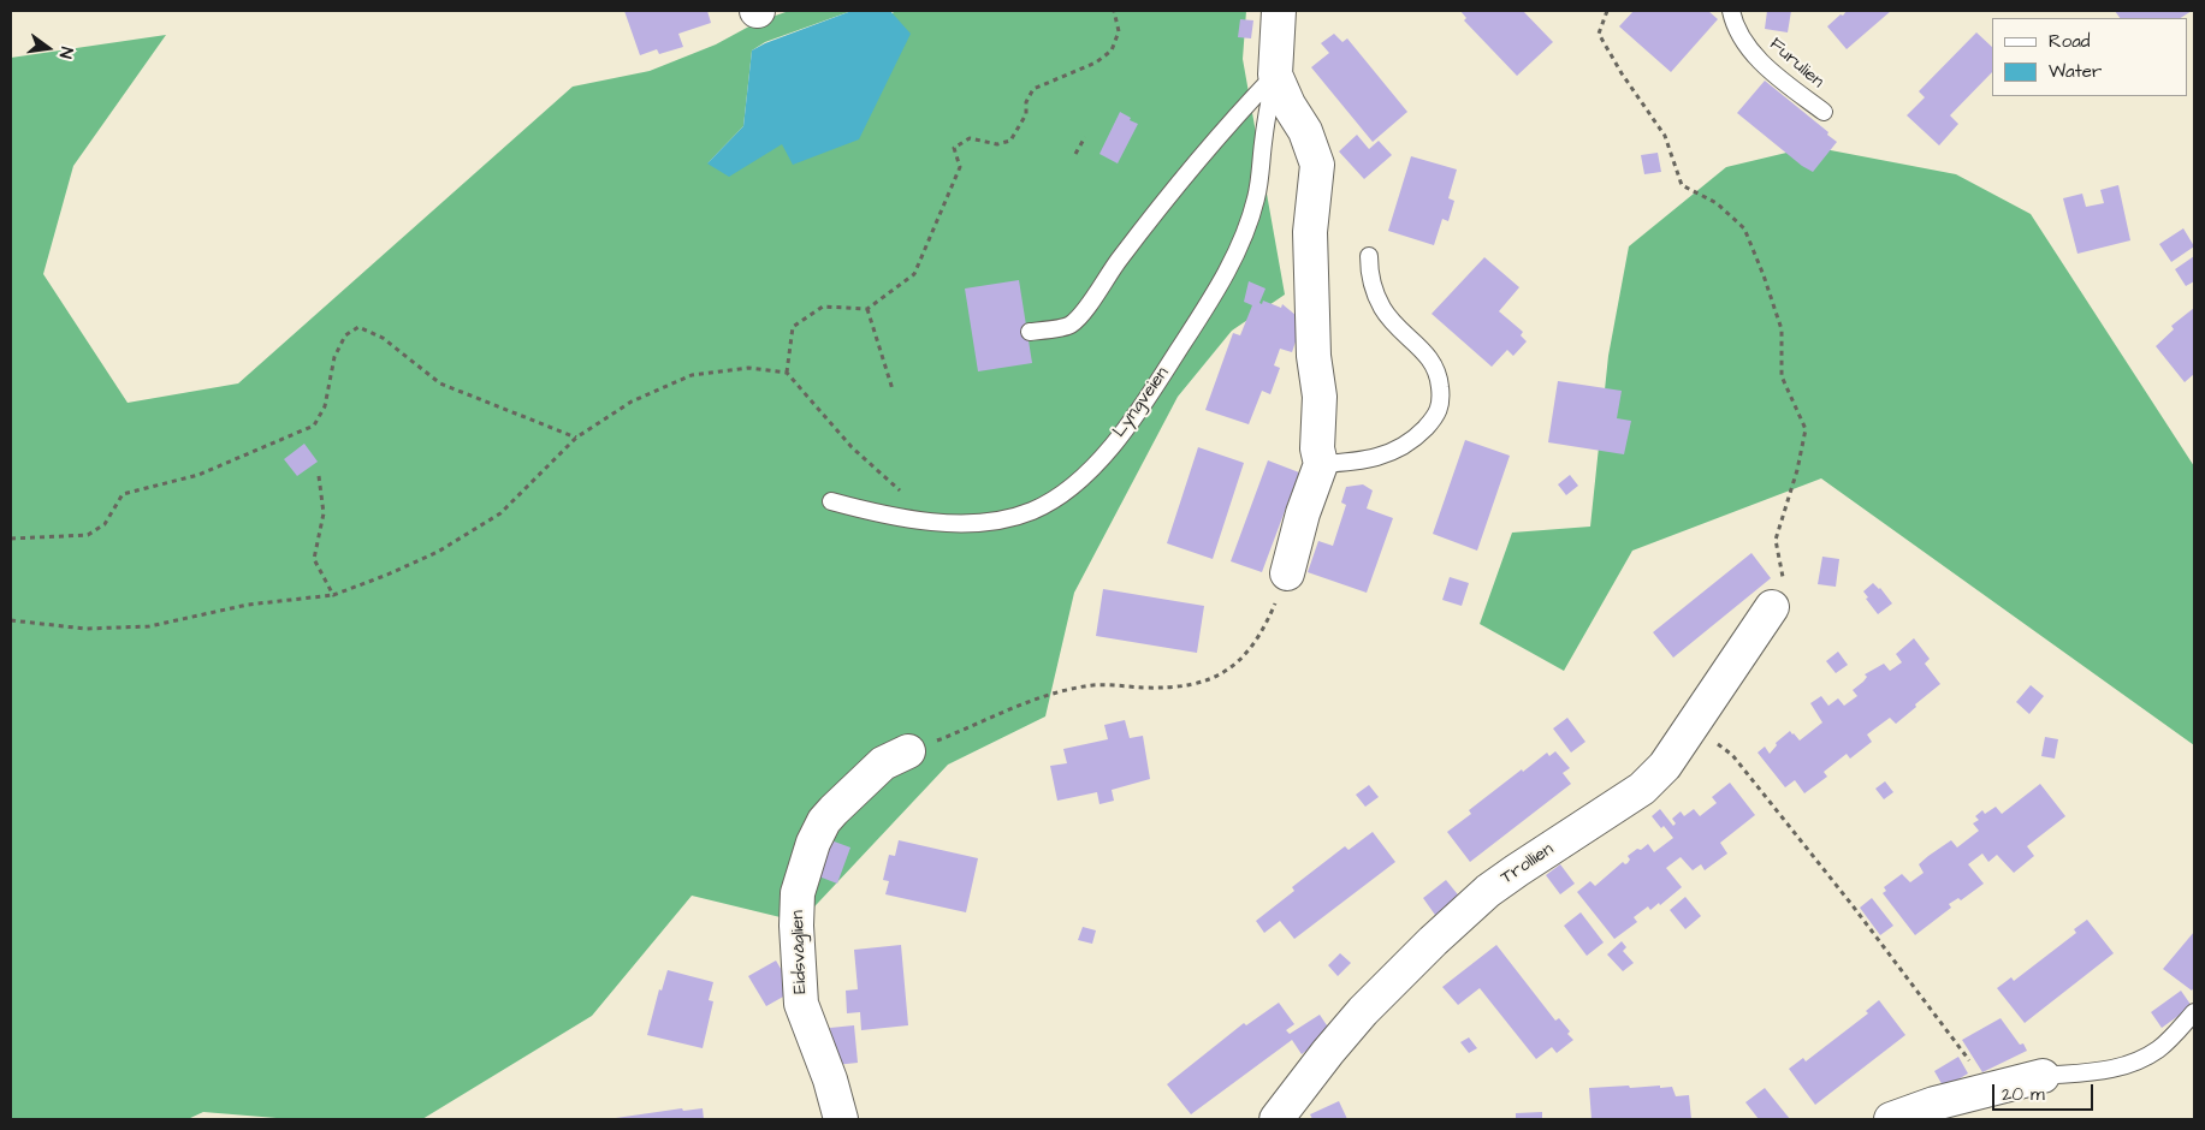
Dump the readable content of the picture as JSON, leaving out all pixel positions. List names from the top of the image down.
{
  "streets": {
    "street": ["Lyngveien", "Trollien", "Eidsvåglien"],
    "lane": ["Furulien"]
  },
  "legend": ["Road", "Water"],
  "scale_bar": "20 m",
  "north": "right"
}
